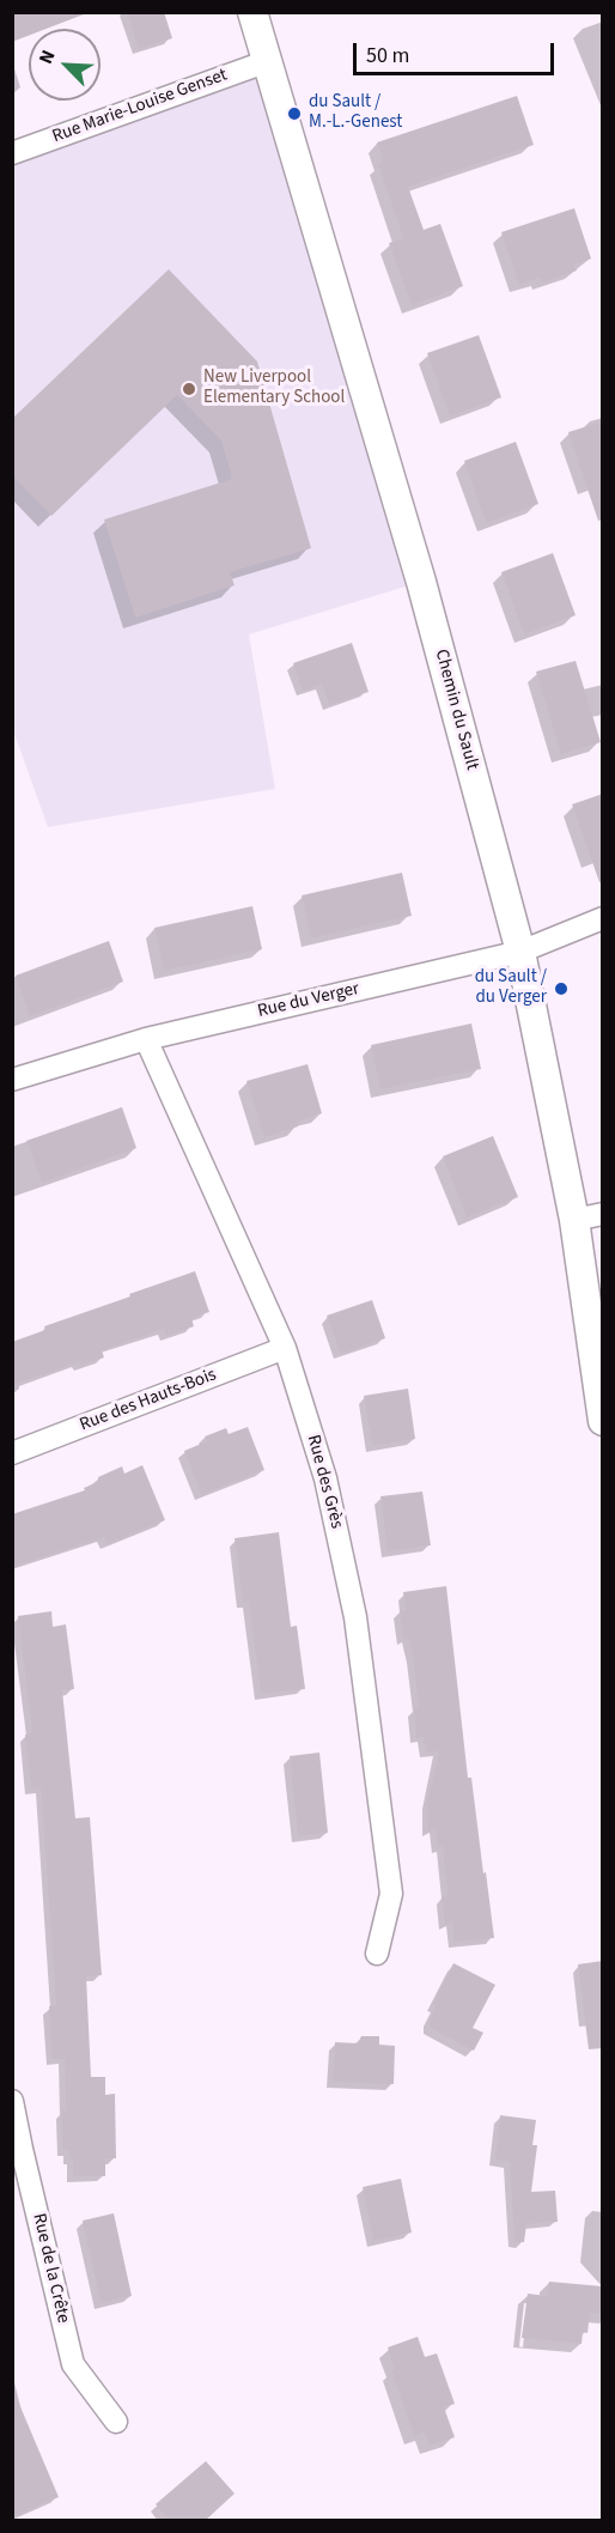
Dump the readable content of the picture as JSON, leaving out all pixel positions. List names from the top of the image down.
{
  "streets": {
    "street": [
      "Rue Marie-Louise Genset",
      "Chemin du Sault",
      "Rue du Verger",
      "Rue des Hauts-Bois",
      "Rue des Grès",
      "Rue de la Crête"
    ]
  },
  "crossings": [
    ["Rue Marie-Louise Genset", "Chemin du Sault"],
    ["Chemin du Sault", "Rue du Verger"],
    ["Rue du Verger", "Rue des Grès"],
    ["Rue des Hauts-Bois", "Rue des Grès"]
  ],
  "places": ["du Sault / M.-L.-Genest", "New Liverpool Elementary School", "du Sault / du Verger"],
  "scale_bar": "50 m",
  "north": "top left"
}
